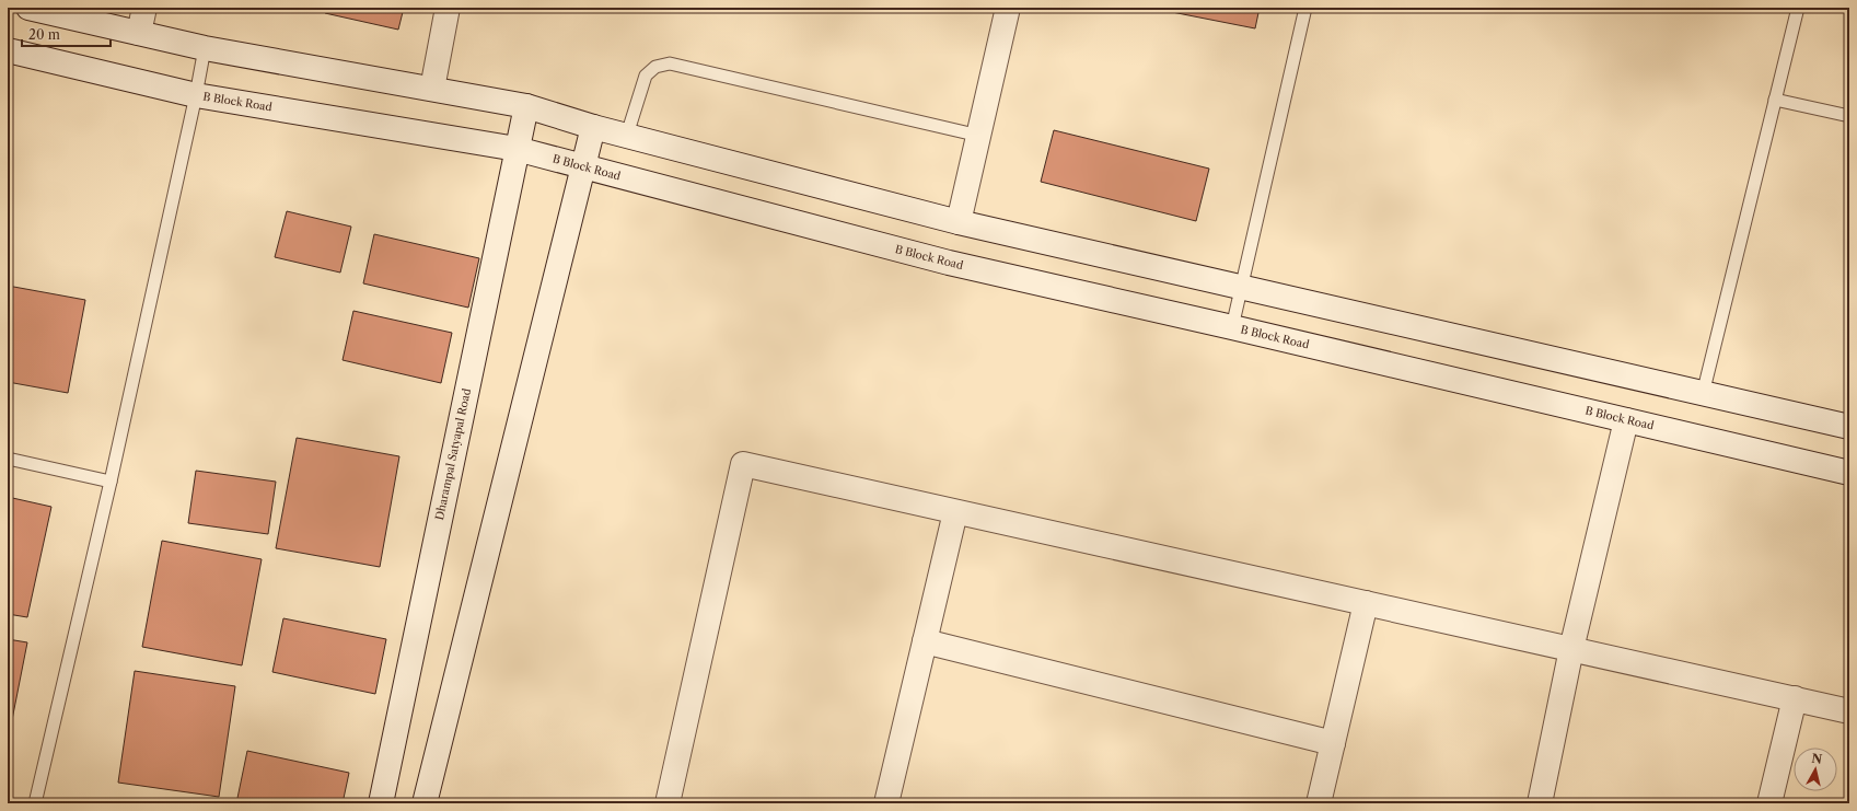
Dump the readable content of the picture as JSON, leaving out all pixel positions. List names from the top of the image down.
{
  "streets": {
    "street": ["B Block Road", "Dharampal Satyapal Road"]
  },
  "crossings": [
    ["B Block Road", "Dharampal Satyapal Road"]
  ],
  "scale_bar": "20 m",
  "north": "top"
}
